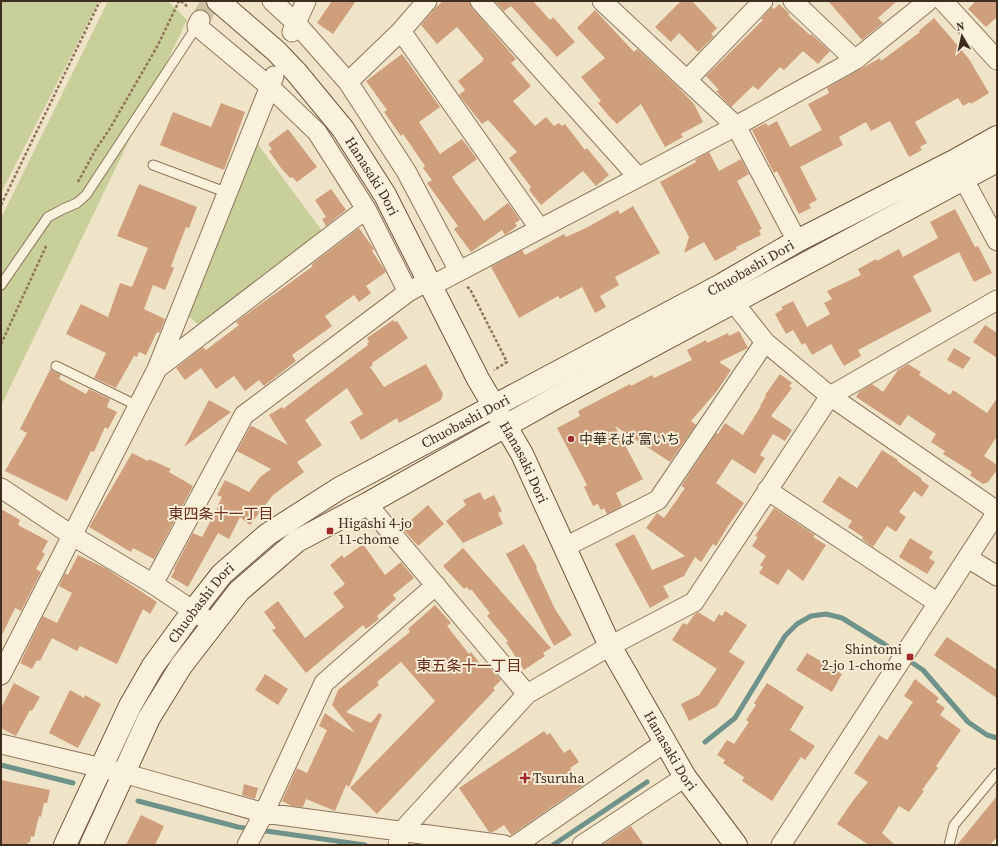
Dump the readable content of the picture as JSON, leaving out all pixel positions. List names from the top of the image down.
{
  "streets": {
    "street": ["Hanasaki Dori", "Chuobashi Dori"]
  },
  "crossings": [
    ["Hanasaki Dori", "Chuobashi Dori"]
  ],
  "districts": ["東四条十一丁目", "東五条十一丁目"],
  "places": {
    "other": ["中華そば 富いち"],
    "transit": ["Higashi 4-jo 11-chome", "Shintomi 2-jo 1-chome"],
    "health": ["Tsuruha"]
  },
  "north": "top"
}
